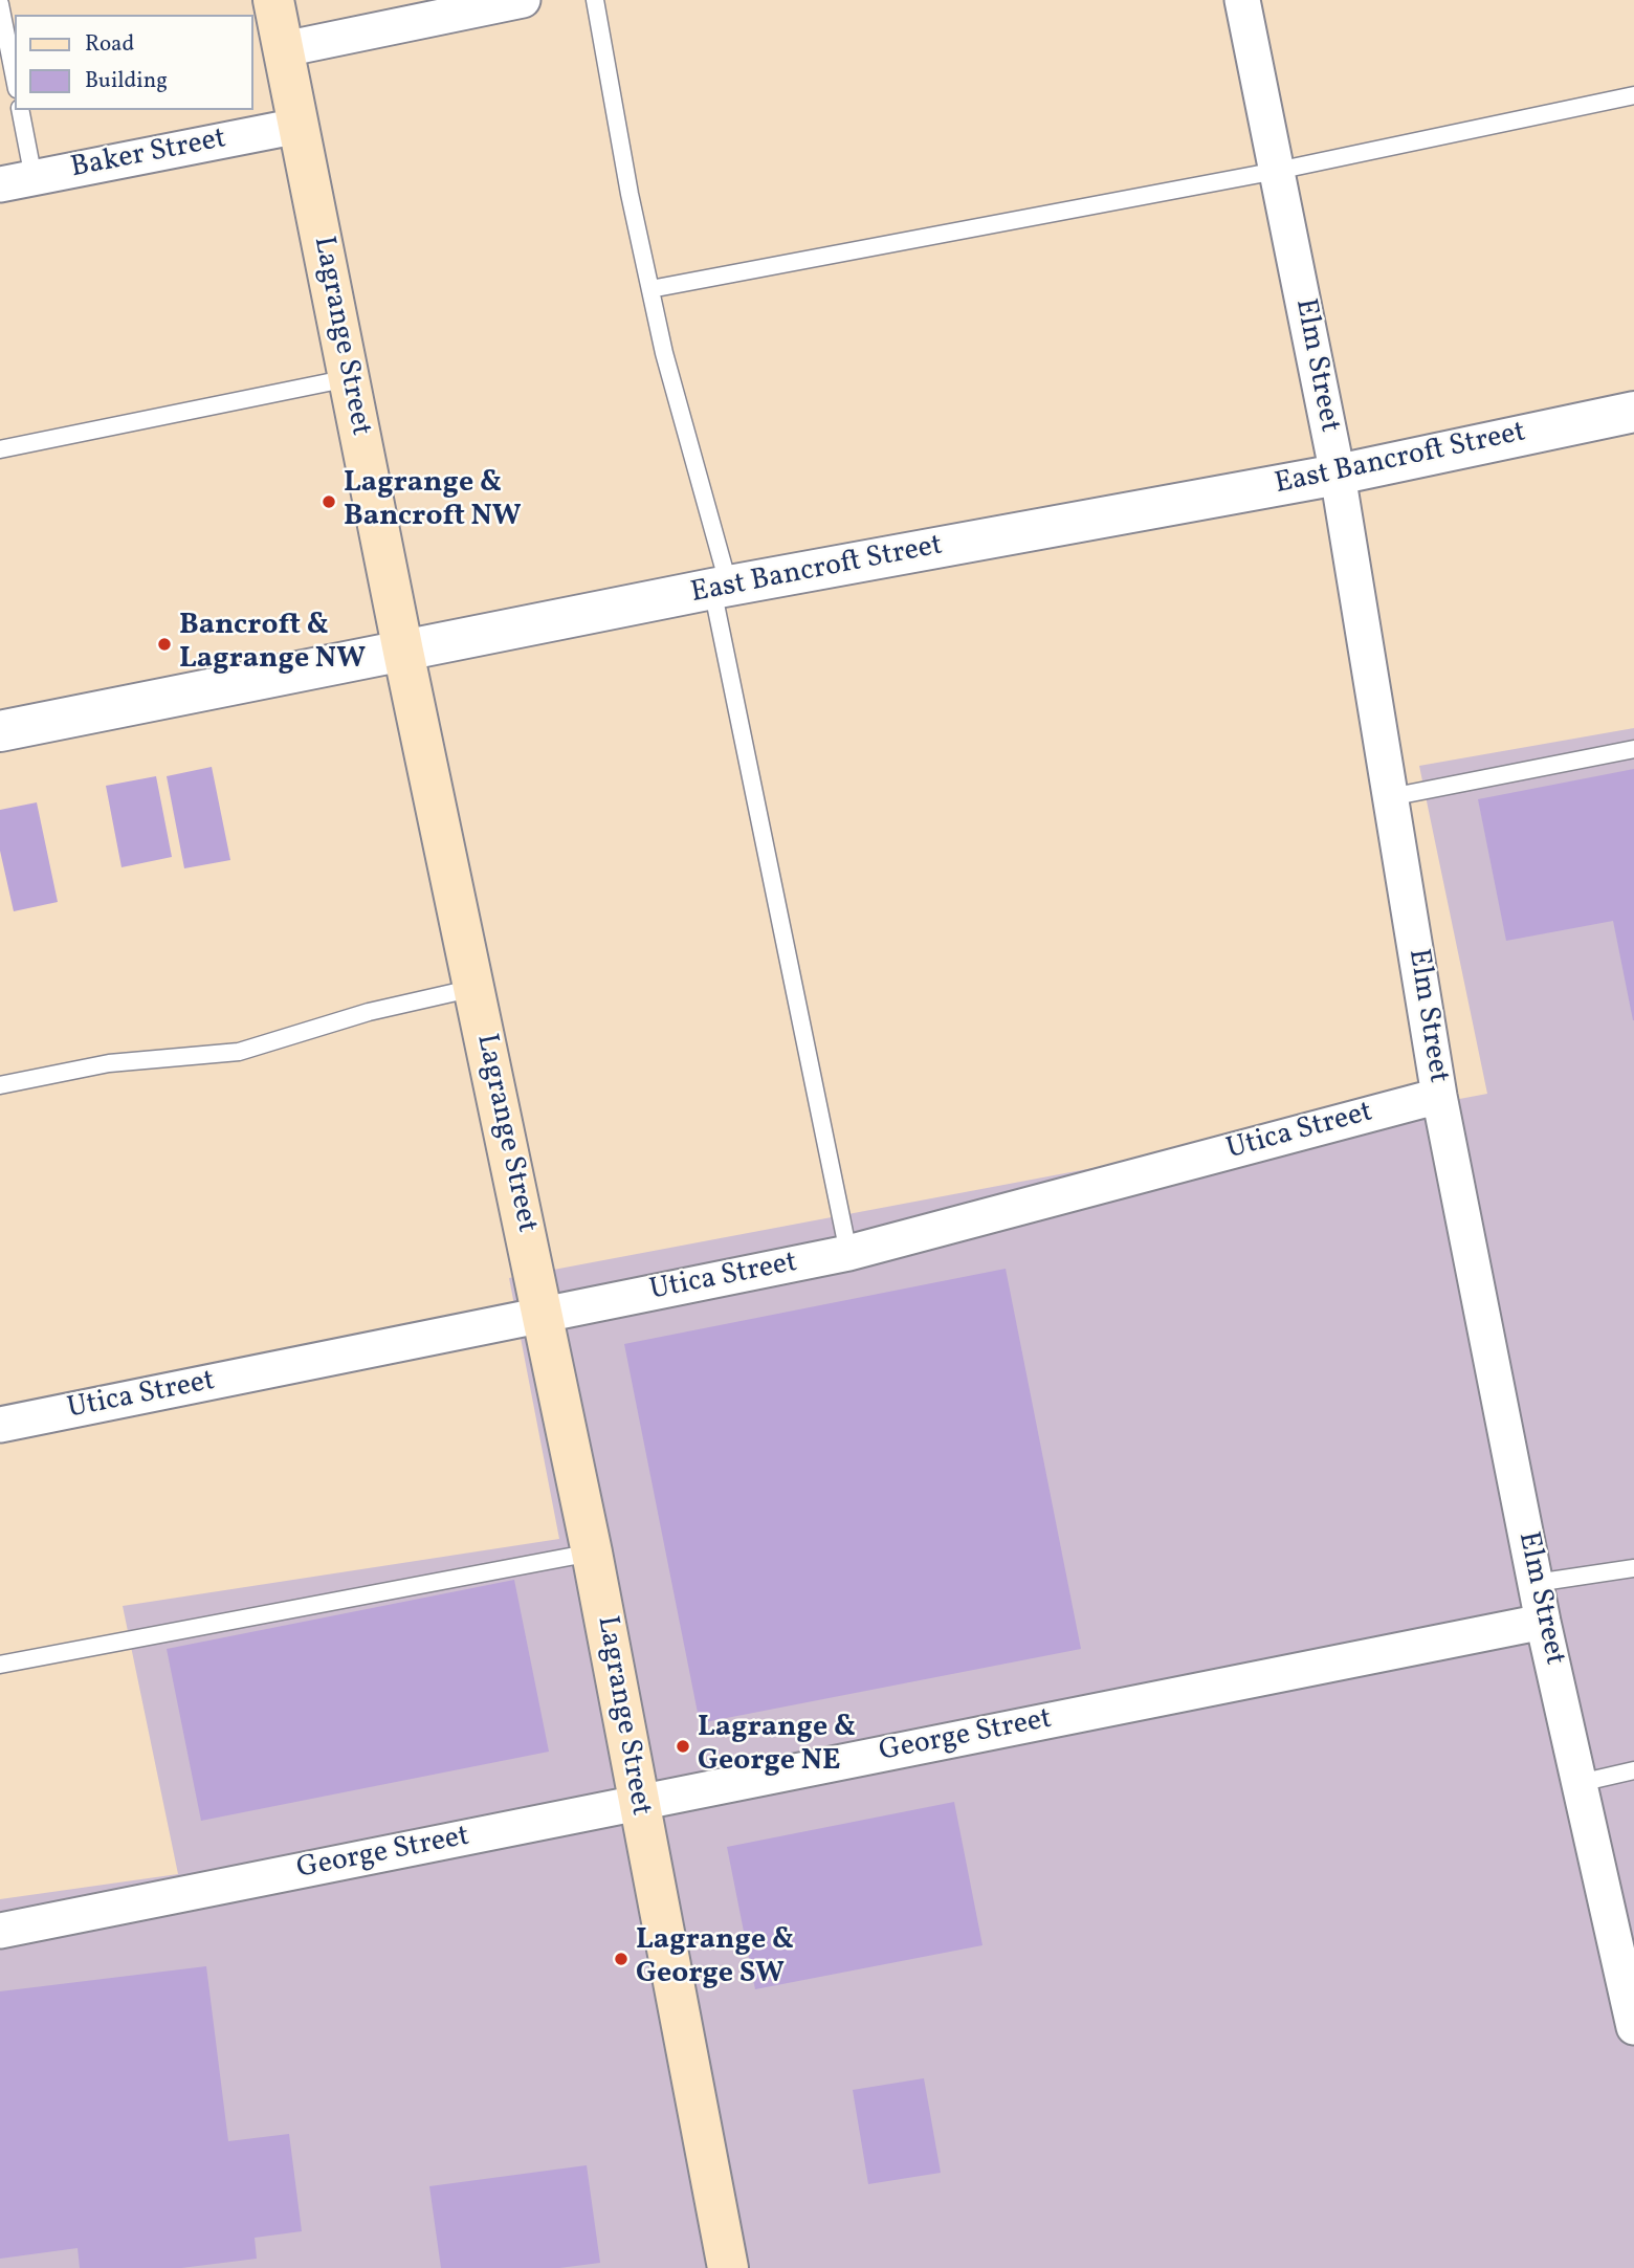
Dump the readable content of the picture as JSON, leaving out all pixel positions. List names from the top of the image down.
{
  "streets": {
    "main road": ["Lagrange Street"],
    "street": [
      "Baker Street",
      "Elm Street",
      "East Bancroft Street",
      "Utica Street",
      "George Street"
    ]
  },
  "crossings": [
    ["Baker Street", "Lagrange Street"],
    ["Lagrange Street", "East Bancroft Street"],
    ["Lagrange Street", "Utica Street"],
    ["Lagrange Street", "George Street"],
    ["Elm Street", "East Bancroft Street"],
    ["Elm Street", "Utica Street"],
    ["Elm Street", "George Street"]
  ],
  "places": [
    "Lagrange & Bancroft NW",
    "Bancroft & Lagrange NW",
    "Lagrange & George NE",
    "Lagrange & George SW"
  ],
  "legend": ["Road", "Building"]
}
